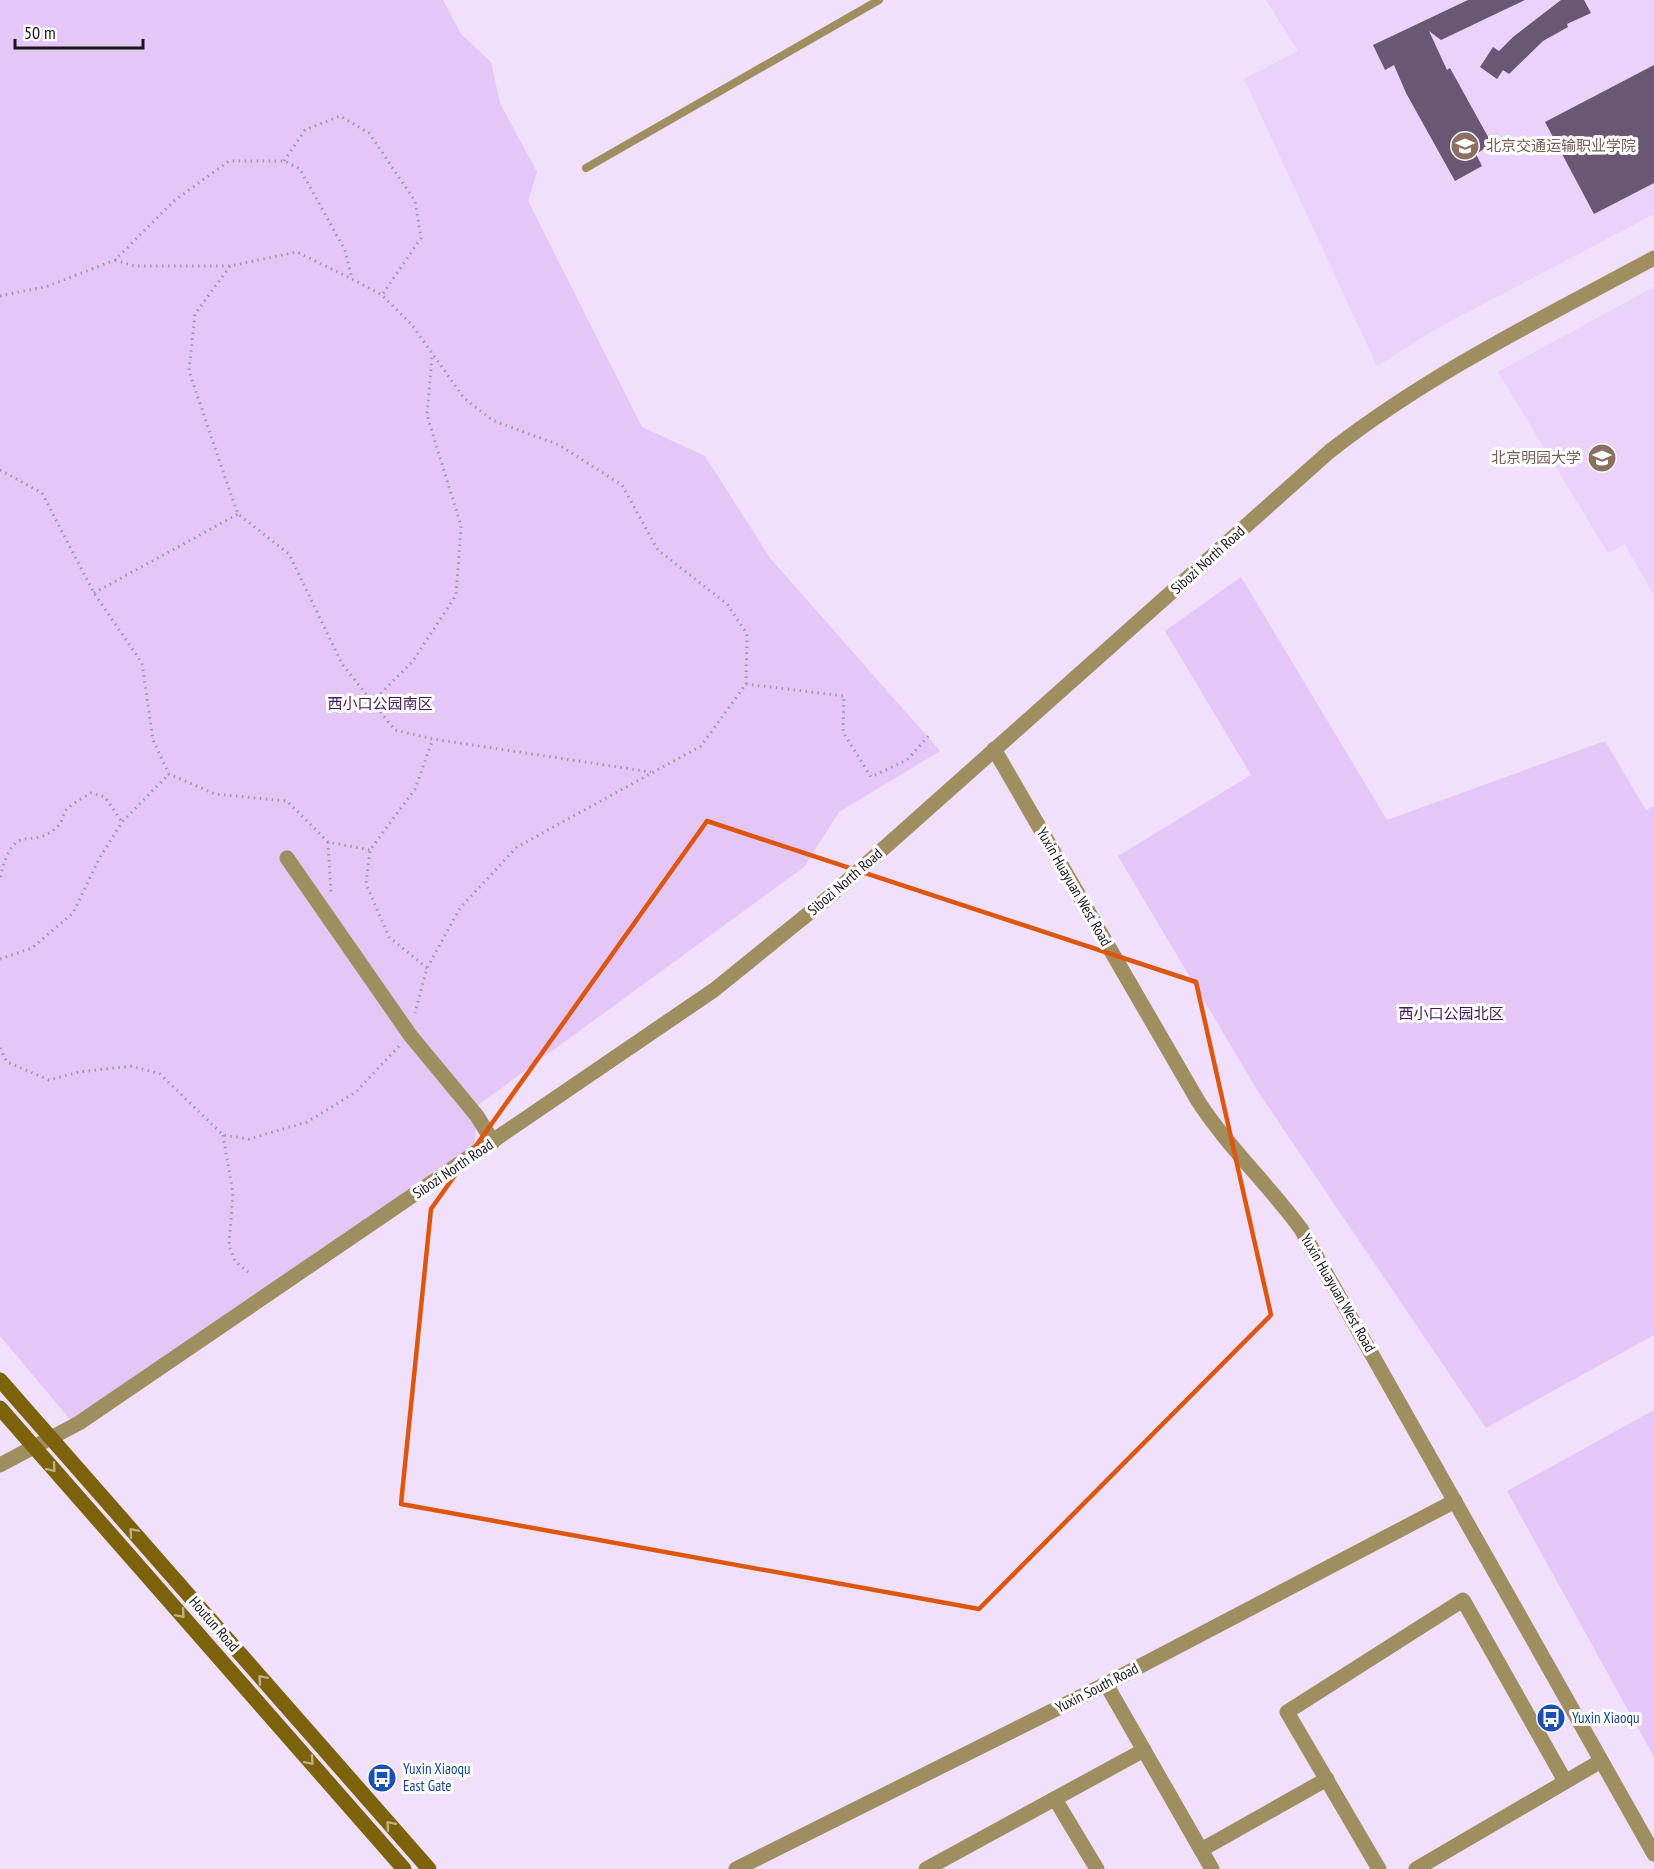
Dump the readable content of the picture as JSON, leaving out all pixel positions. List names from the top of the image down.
{
  "streets": {
    "main road": ["Houtun Road"],
    "street": ["Sibozi North Road", "Yuxin Huayuan West Road", "Yuxin South Road"]
  },
  "crossings": [
    ["Sibozi North Road", "Yuxin Huayuan West Road"],
    ["Sibozi North Road", "Houtun Road"],
    ["Yuxin Huayuan West Road", "Yuxin South Road"]
  ],
  "parks": ["西小口公园南区", "西小口公园北区"],
  "places": {
    "school or university": ["北京交通运输职业学院", "北京明园大学"],
    "bus stop": ["Yuxin Xiaoqu", "Yuxin Xiaoqu East Gate"]
  },
  "scale_bar": "50 m"
}
